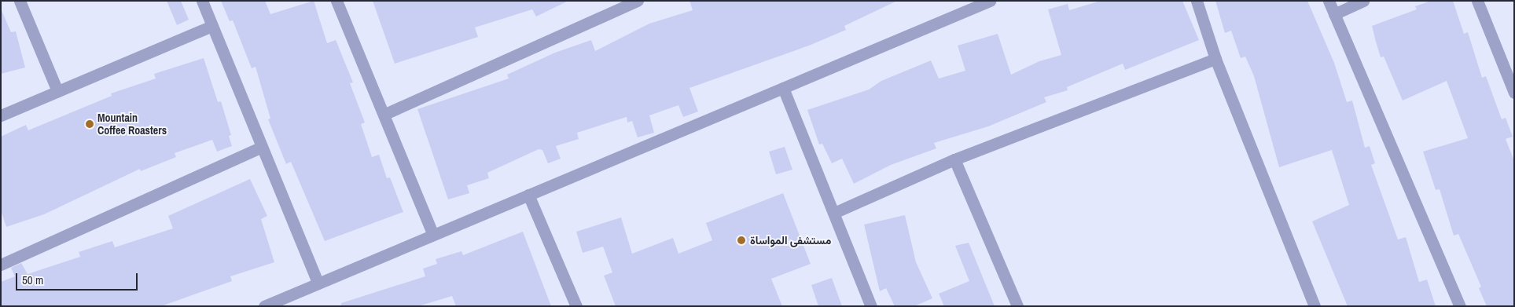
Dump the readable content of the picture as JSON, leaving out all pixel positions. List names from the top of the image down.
{
  "places": ["Mountain Coffee Roasters", "مستشفى المواساة"],
  "scale_bar": "50 m"
}
